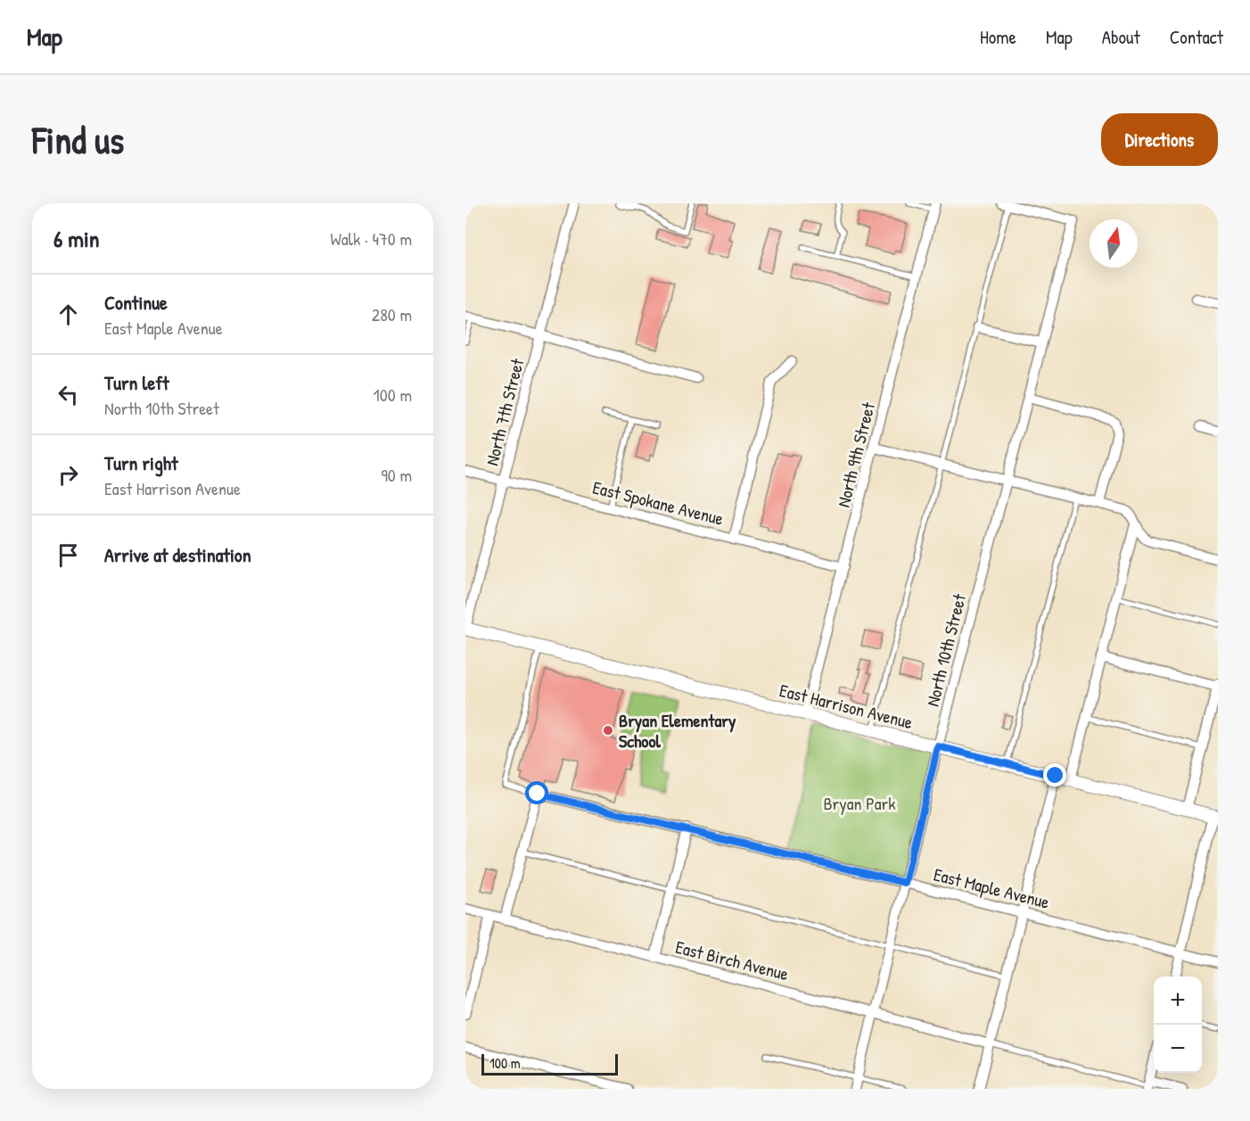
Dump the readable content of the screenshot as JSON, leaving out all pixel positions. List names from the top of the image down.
{
  "streets": {
    "street": [
      "North 7th Street",
      "North 9th Street",
      "East Spokane Avenue",
      "North 10th Street",
      "East Harrison Avenue",
      "East Maple Avenue",
      "East Birch Avenue"
    ]
  },
  "crossings": [
    ["North 7th Street", "East Spokane Avenue"],
    ["North 7th Street", "East Harrison Avenue"],
    ["North 9th Street", "East Spokane Avenue"],
    ["North 9th Street", "East Harrison Avenue"],
    ["North 10th Street", "East Harrison Avenue"],
    ["North 10th Street", "East Maple Avenue"],
    ["North 10th Street", "East Birch Avenue"]
  ],
  "parks": ["Bryan Park"],
  "places": ["Bryan Elementary School"],
  "scale_bar": "100 m",
  "north": "top",
  "page": {
    "header": "Map",
    "nav": [
      "Home",
      "Map",
      "About",
      "Contact"
    ],
    "buttons": "Directions",
    "title": "Find us",
    "heading": ["6 min", "Walk · 470 m"],
    "list": [
      ["Continue", "East Maple Avenue", "280 m"],
      ["Turn left", "North 10th Street", "100 m"],
      ["Turn right", "East Harrison Avenue", "90 m"],
      "Arrive at destination"
    ],
    "map_buttons": ["+", "−"],
    "scale": "100 m"
  }
}
